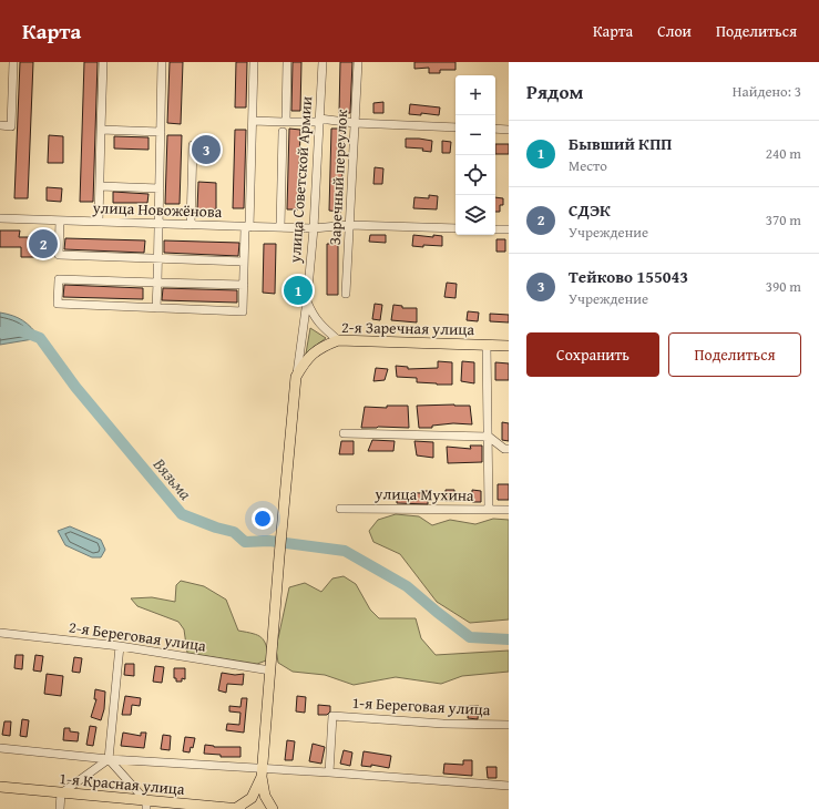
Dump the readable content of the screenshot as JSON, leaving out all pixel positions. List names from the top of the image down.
{
  "streets": {
    "main road": ["2-я Заречная улица", "1-я Красная улица"],
    "street": [
      "Заречный переулок",
      "улица Советской Армии",
      "улица Новожёнова",
      "улица Мухина",
      "2-я Береговая улица",
      "1-я Береговая улица"
    ]
  },
  "crossings": [
    ["Заречный переулок", "улица Новожёнова"],
    ["улица Советской Армии", "улица Новожёнова"],
    ["улица Советской Армии", "2-я Заречная улица"]
  ],
  "water": ["Вязьма"],
  "page": {
    "header": "Карта",
    "nav": ["Карта", "Слои", "Поделиться"],
    "heading": ["Рядом", "Найдено: 3"],
    "map_buttons": ["+", "−"],
    "list": [
      {
        "mark": "1",
        "name": "Бывший КПП",
        "note": "Место",
        "value": "240 m"
      },
      {
        "mark": "2",
        "name": "СДЭК",
        "note": "Учреждение",
        "value": "370 m"
      },
      {
        "mark": "3",
        "name": "Тейково 155043",
        "note": "Учреждение",
        "value": "390 m"
      }
    ],
    "pins": ["3", "2", "1"],
    "buttons": ["Сохранить", "Поделиться"]
  }
}
